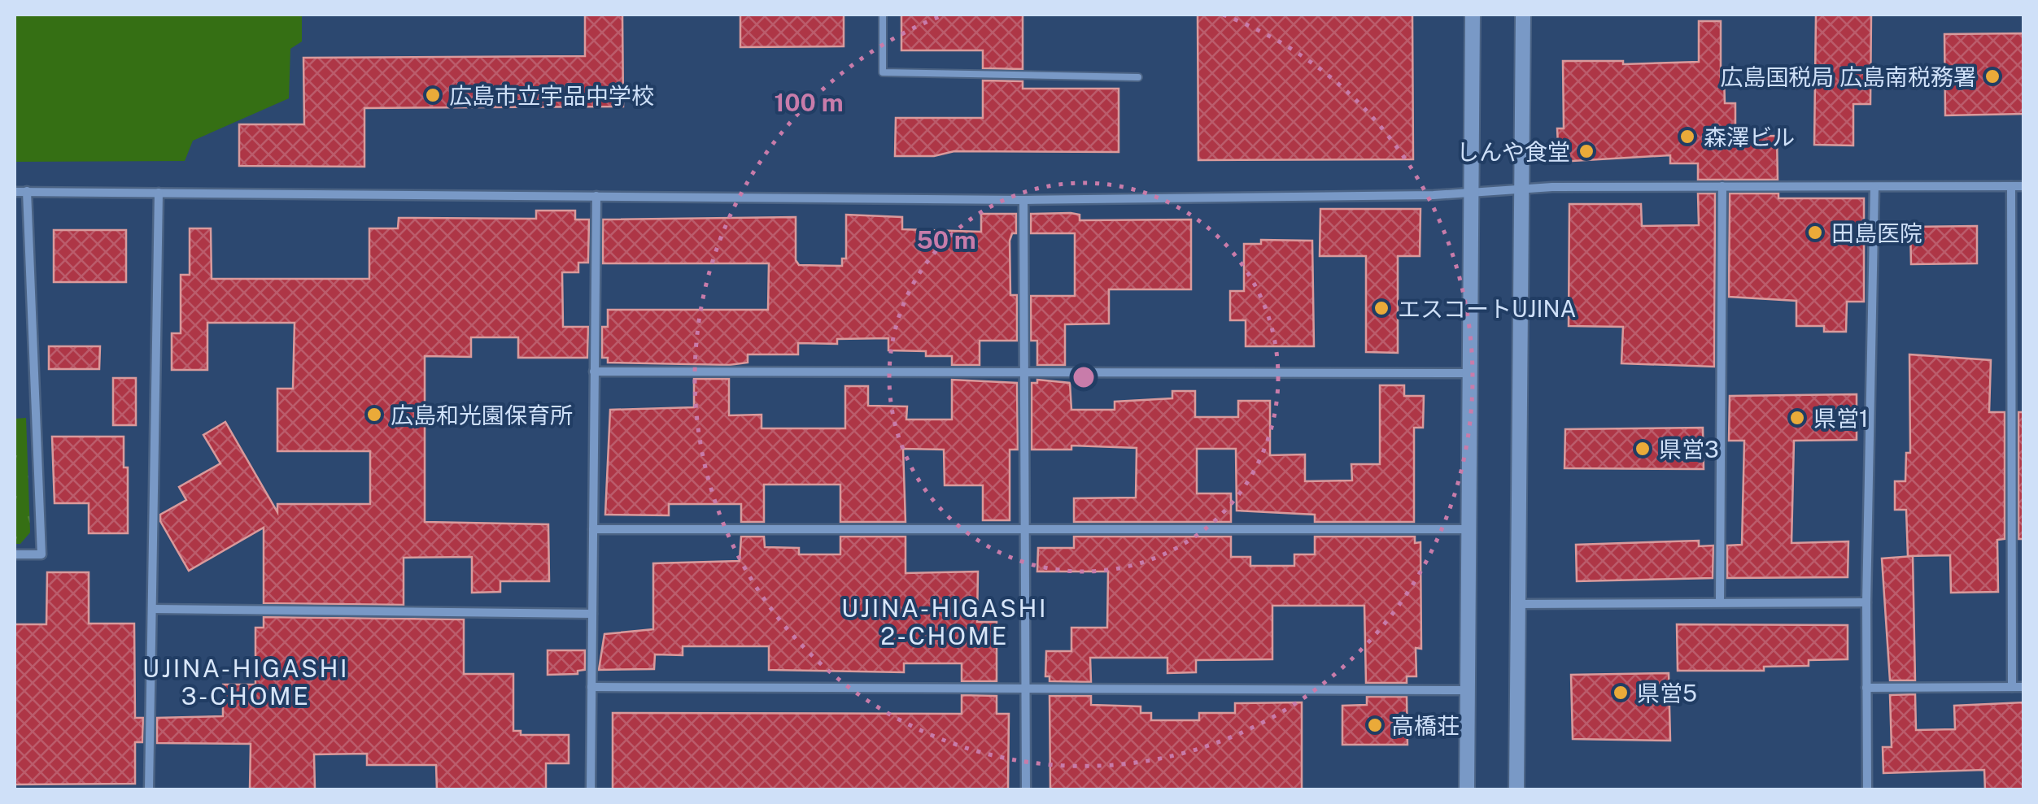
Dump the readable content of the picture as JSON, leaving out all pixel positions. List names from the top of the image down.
{
  "districts": ["UJINA-HIGASHI 2-CHOME", "UJINA-HIGASHI 3-CHOME"],
  "places": [
    "広島国税局 広島南税務署",
    "広島市立宇品中学校",
    "森澤ビル",
    "しんや食堂",
    "田島医院",
    "エスコートUJINA",
    "広島和光園保育所",
    "県営1",
    "県営3",
    "県営5",
    "高橋荘"
  ],
  "rings": ["100 m", "50 m"]
}
